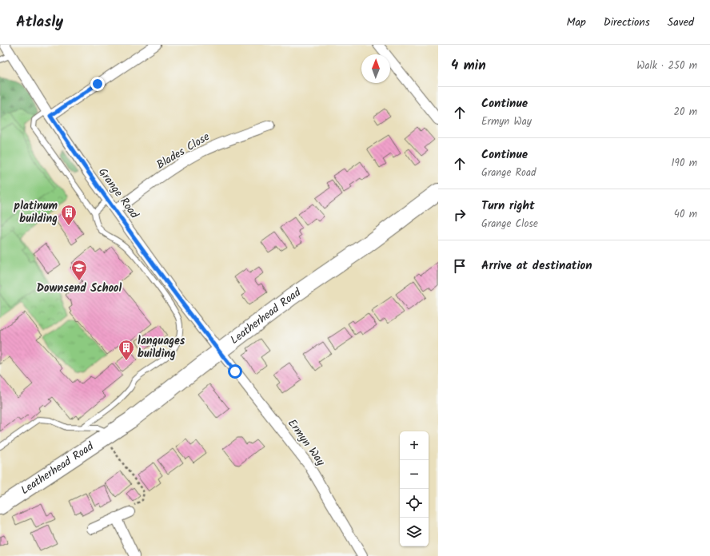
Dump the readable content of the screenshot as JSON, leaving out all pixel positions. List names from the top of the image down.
{
  "streets": {
    "highway": ["Leatherhead Road"],
    "street": ["Blades Close", "Grange Road", "Ermyn Way"]
  },
  "crossings": [
    ["Blades Close", "Grange Road"],
    ["Grange Road", "Leatherhead Road"],
    ["Grange Road", "Ermyn Way"],
    ["Leatherhead Road", "Ermyn Way"]
  ],
  "places": {
    "building": ["platinum building", "languages building"],
    "school or university": ["Downsend School"]
  },
  "north": "top",
  "page": {
    "header": "Atlasly",
    "nav": ["Map", "Directions", "Saved"],
    "heading": ["4 min", "Walk · 250 m"],
    "list": [
      ["Continue", "Ermyn Way", "20 m"],
      ["Continue", "Grange Road", "190 m"],
      ["Turn right", "Grange Close", "40 m"],
      "Arrive at destination"
    ],
    "map_buttons": ["+", "−"]
  }
}
